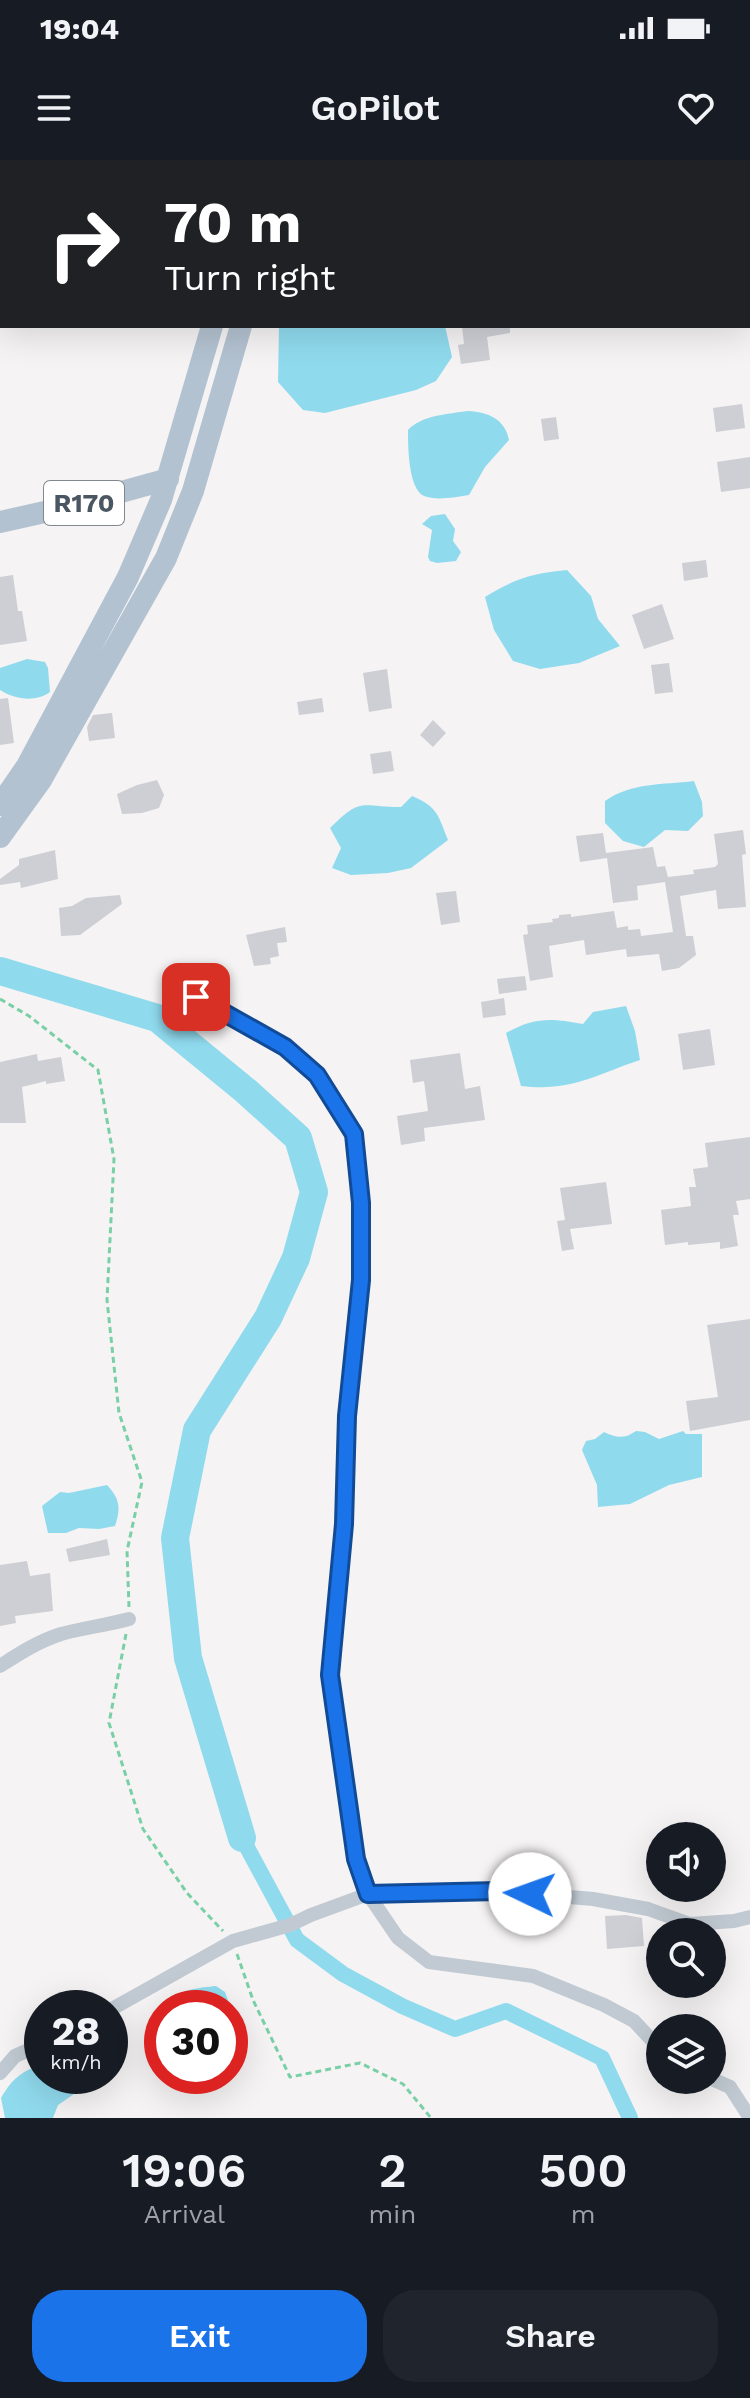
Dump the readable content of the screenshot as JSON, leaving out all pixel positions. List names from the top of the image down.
{
  "streets": {
    "main road": ["R170"]
  },
  "page": {
    "status": "19:04",
    "header": "GoPilot",
    "turn": ["70 m", "Turn right"],
    "speed": "28 km/h",
    "limit": "30",
    "eta": [
      "19:06",
      "Arrival",
      "2",
      "min",
      "500",
      "m"
    ],
    "buttons": ["Exit", "Share"]
  }
}
